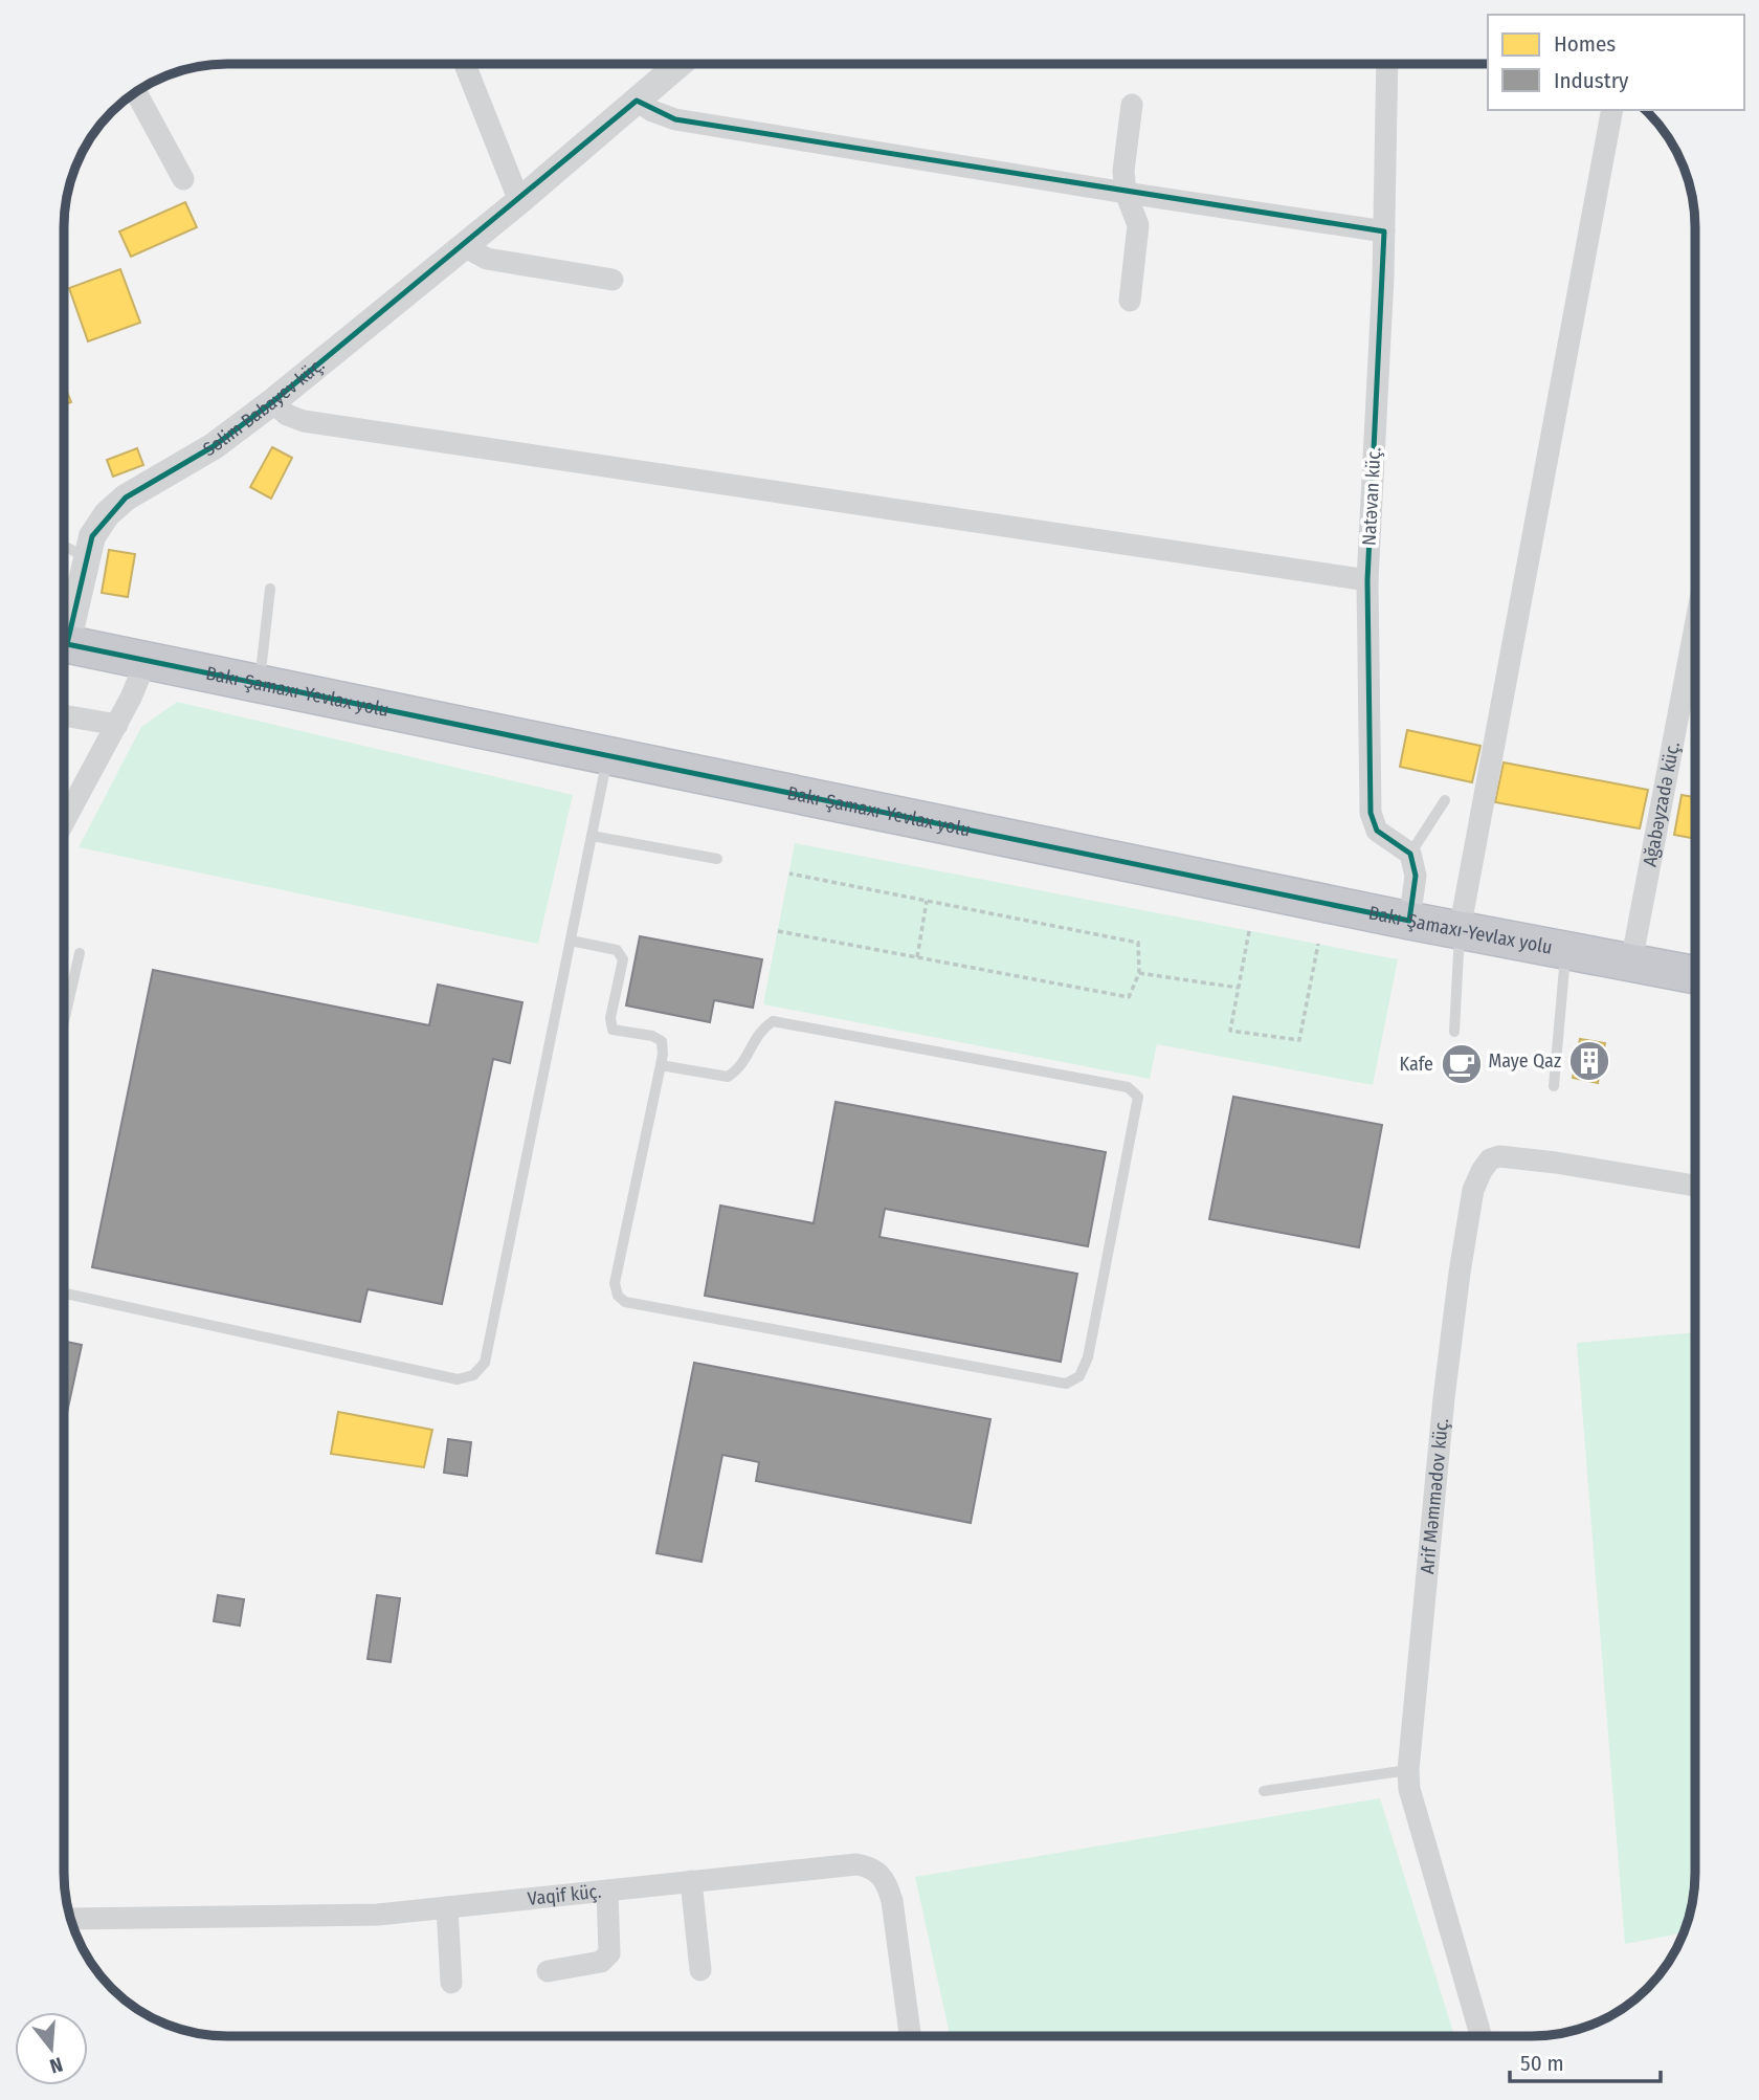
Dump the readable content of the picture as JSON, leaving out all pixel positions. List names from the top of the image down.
{
  "streets": {
    "highway": ["Bakı-Şamaxı-Yevlax yolu"],
    "street": [
      "Səlim Babayev küç.",
      "Natəvan küç.",
      "Ağabəyzadə küç.",
      "Arif Məmmədov küç.",
      "Vaqif küç."
    ]
  },
  "crossings": [
    ["Bakı-Şamaxı-Yevlax yolu", "Ağabəyzadə küç."]
  ],
  "places": {
    "building": ["Maye Qaz"],
    "cafe": ["Kafe"]
  },
  "legend": ["Homes", "Industry"],
  "scale_bar": "50 m",
  "north": "bottom"
}
